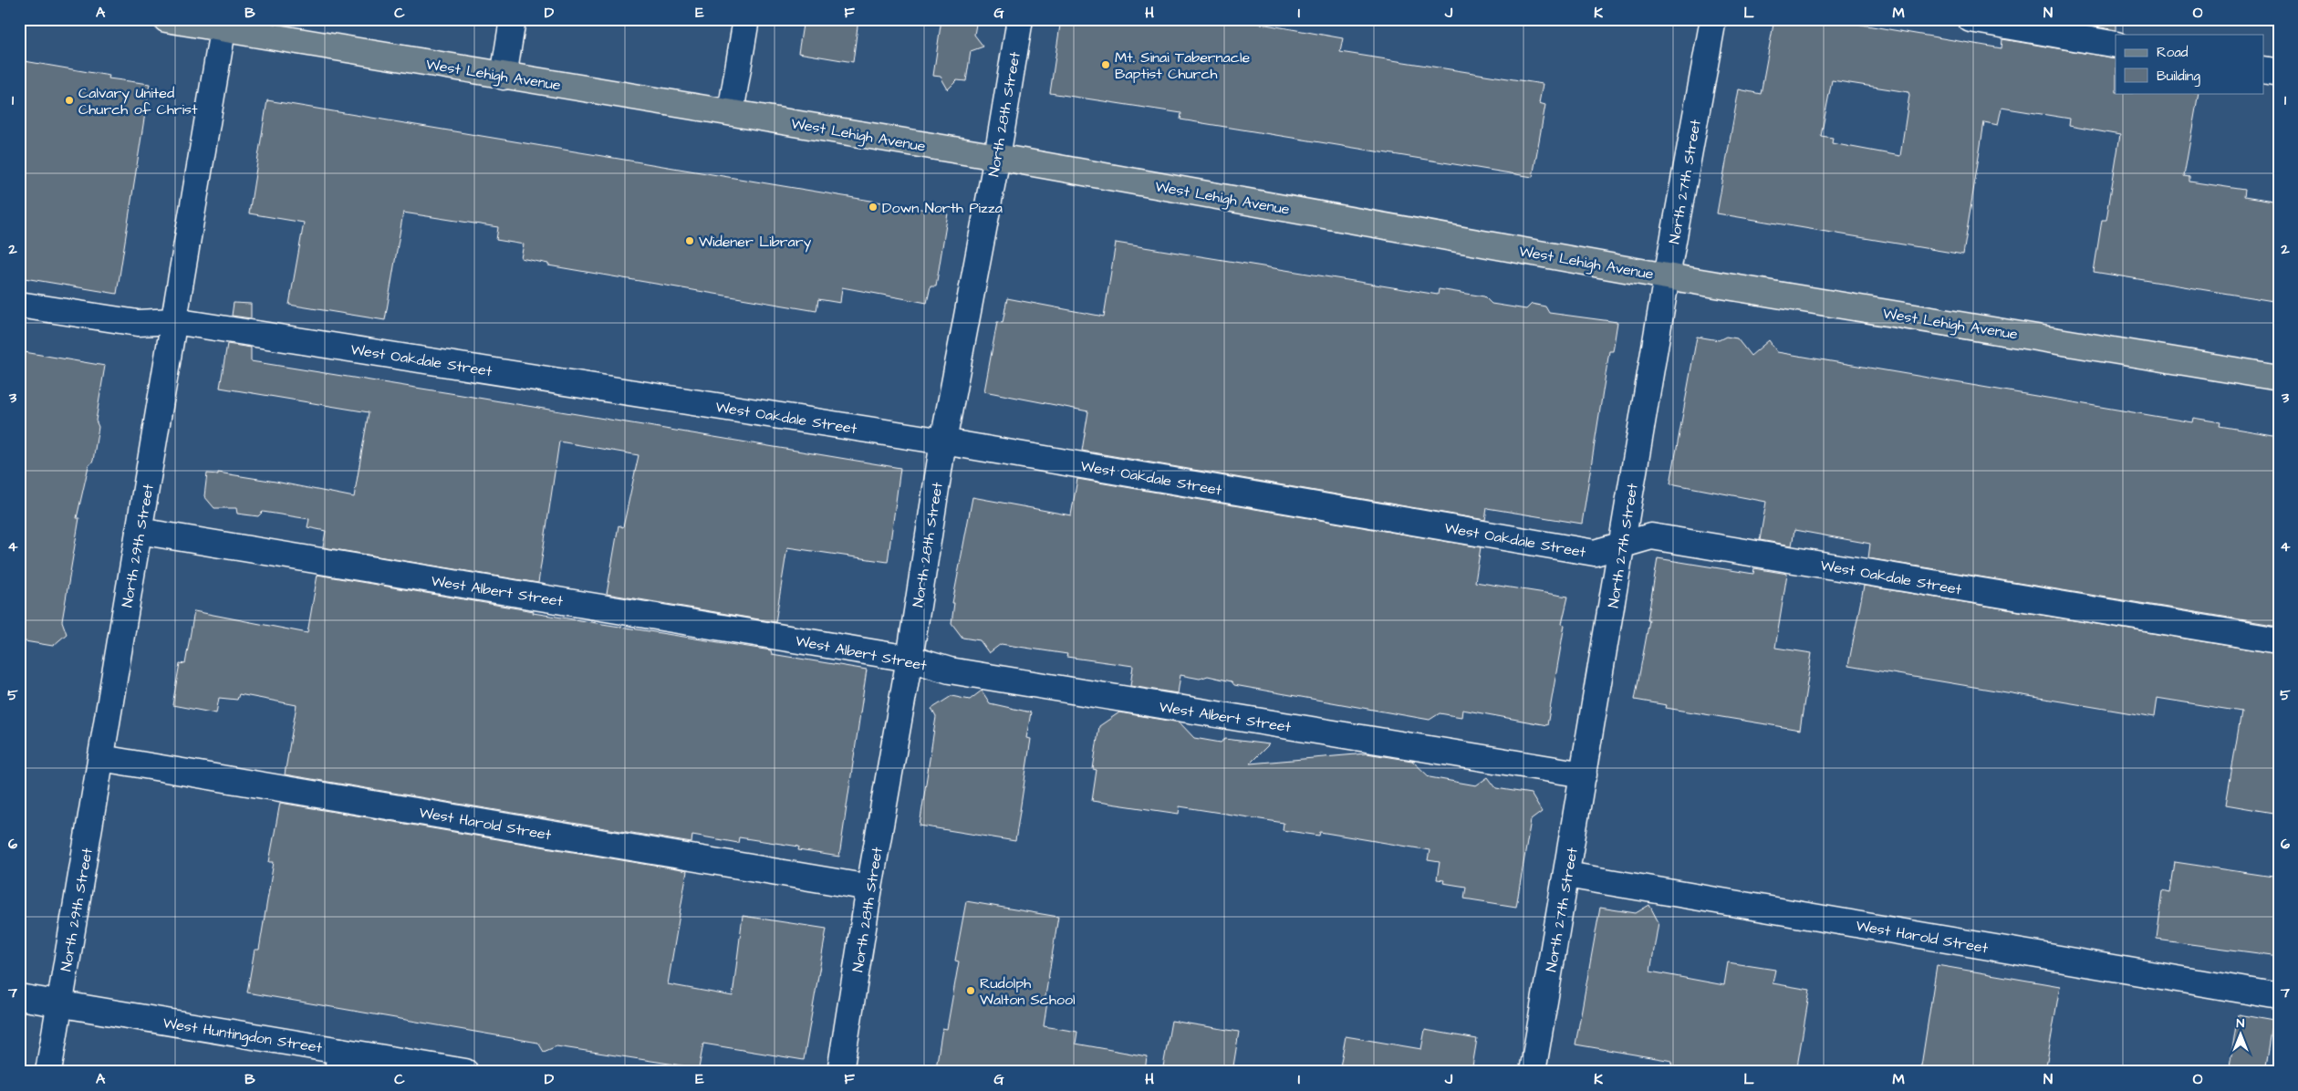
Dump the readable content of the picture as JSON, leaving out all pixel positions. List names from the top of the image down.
{
  "streets": {
    "main road": ["West Lehigh Avenue"],
    "street": [
      "North 28th Street",
      "North 27th Street",
      "West Oakdale Street",
      "North 29th Street",
      "West Albert Street",
      "West Harold Street",
      "West Huntingdon Street"
    ]
  },
  "crossings": [
    ["West Lehigh Avenue", "North 28th Street"],
    ["West Lehigh Avenue", "North 27th Street"],
    ["West Lehigh Avenue", "North 29th Street"],
    ["North 28th Street", "West Oakdale Street"],
    ["North 28th Street", "West Albert Street"],
    ["North 28th Street", "West Harold Street"],
    ["North 27th Street", "West Oakdale Street"],
    ["North 27th Street", "West Albert Street"],
    ["North 27th Street", "West Harold Street"],
    ["West Oakdale Street", "North 29th Street"],
    ["North 29th Street", "West Albert Street"],
    ["North 29th Street", "West Harold Street"],
    ["North 29th Street", "West Huntingdon Street"]
  ],
  "places": [
    "Mt. Sinai Tabernacle Baptist Church",
    "Calvary United Church of Christ",
    "Down North Pizza",
    "Widener Library",
    "Rudolph Walton School"
  ],
  "legend": ["Road", "Building"],
  "north": "top",
  "grid": {
    "columns": [
      "A",
      "B",
      "C",
      "D",
      "E",
      "F",
      "G",
      "H",
      "I",
      "J",
      "K",
      "L",
      "M",
      "N",
      "O"
    ],
    "rows": [
      "1",
      "2",
      "3",
      "4",
      "5",
      "6",
      "7"
    ]
  }
}
